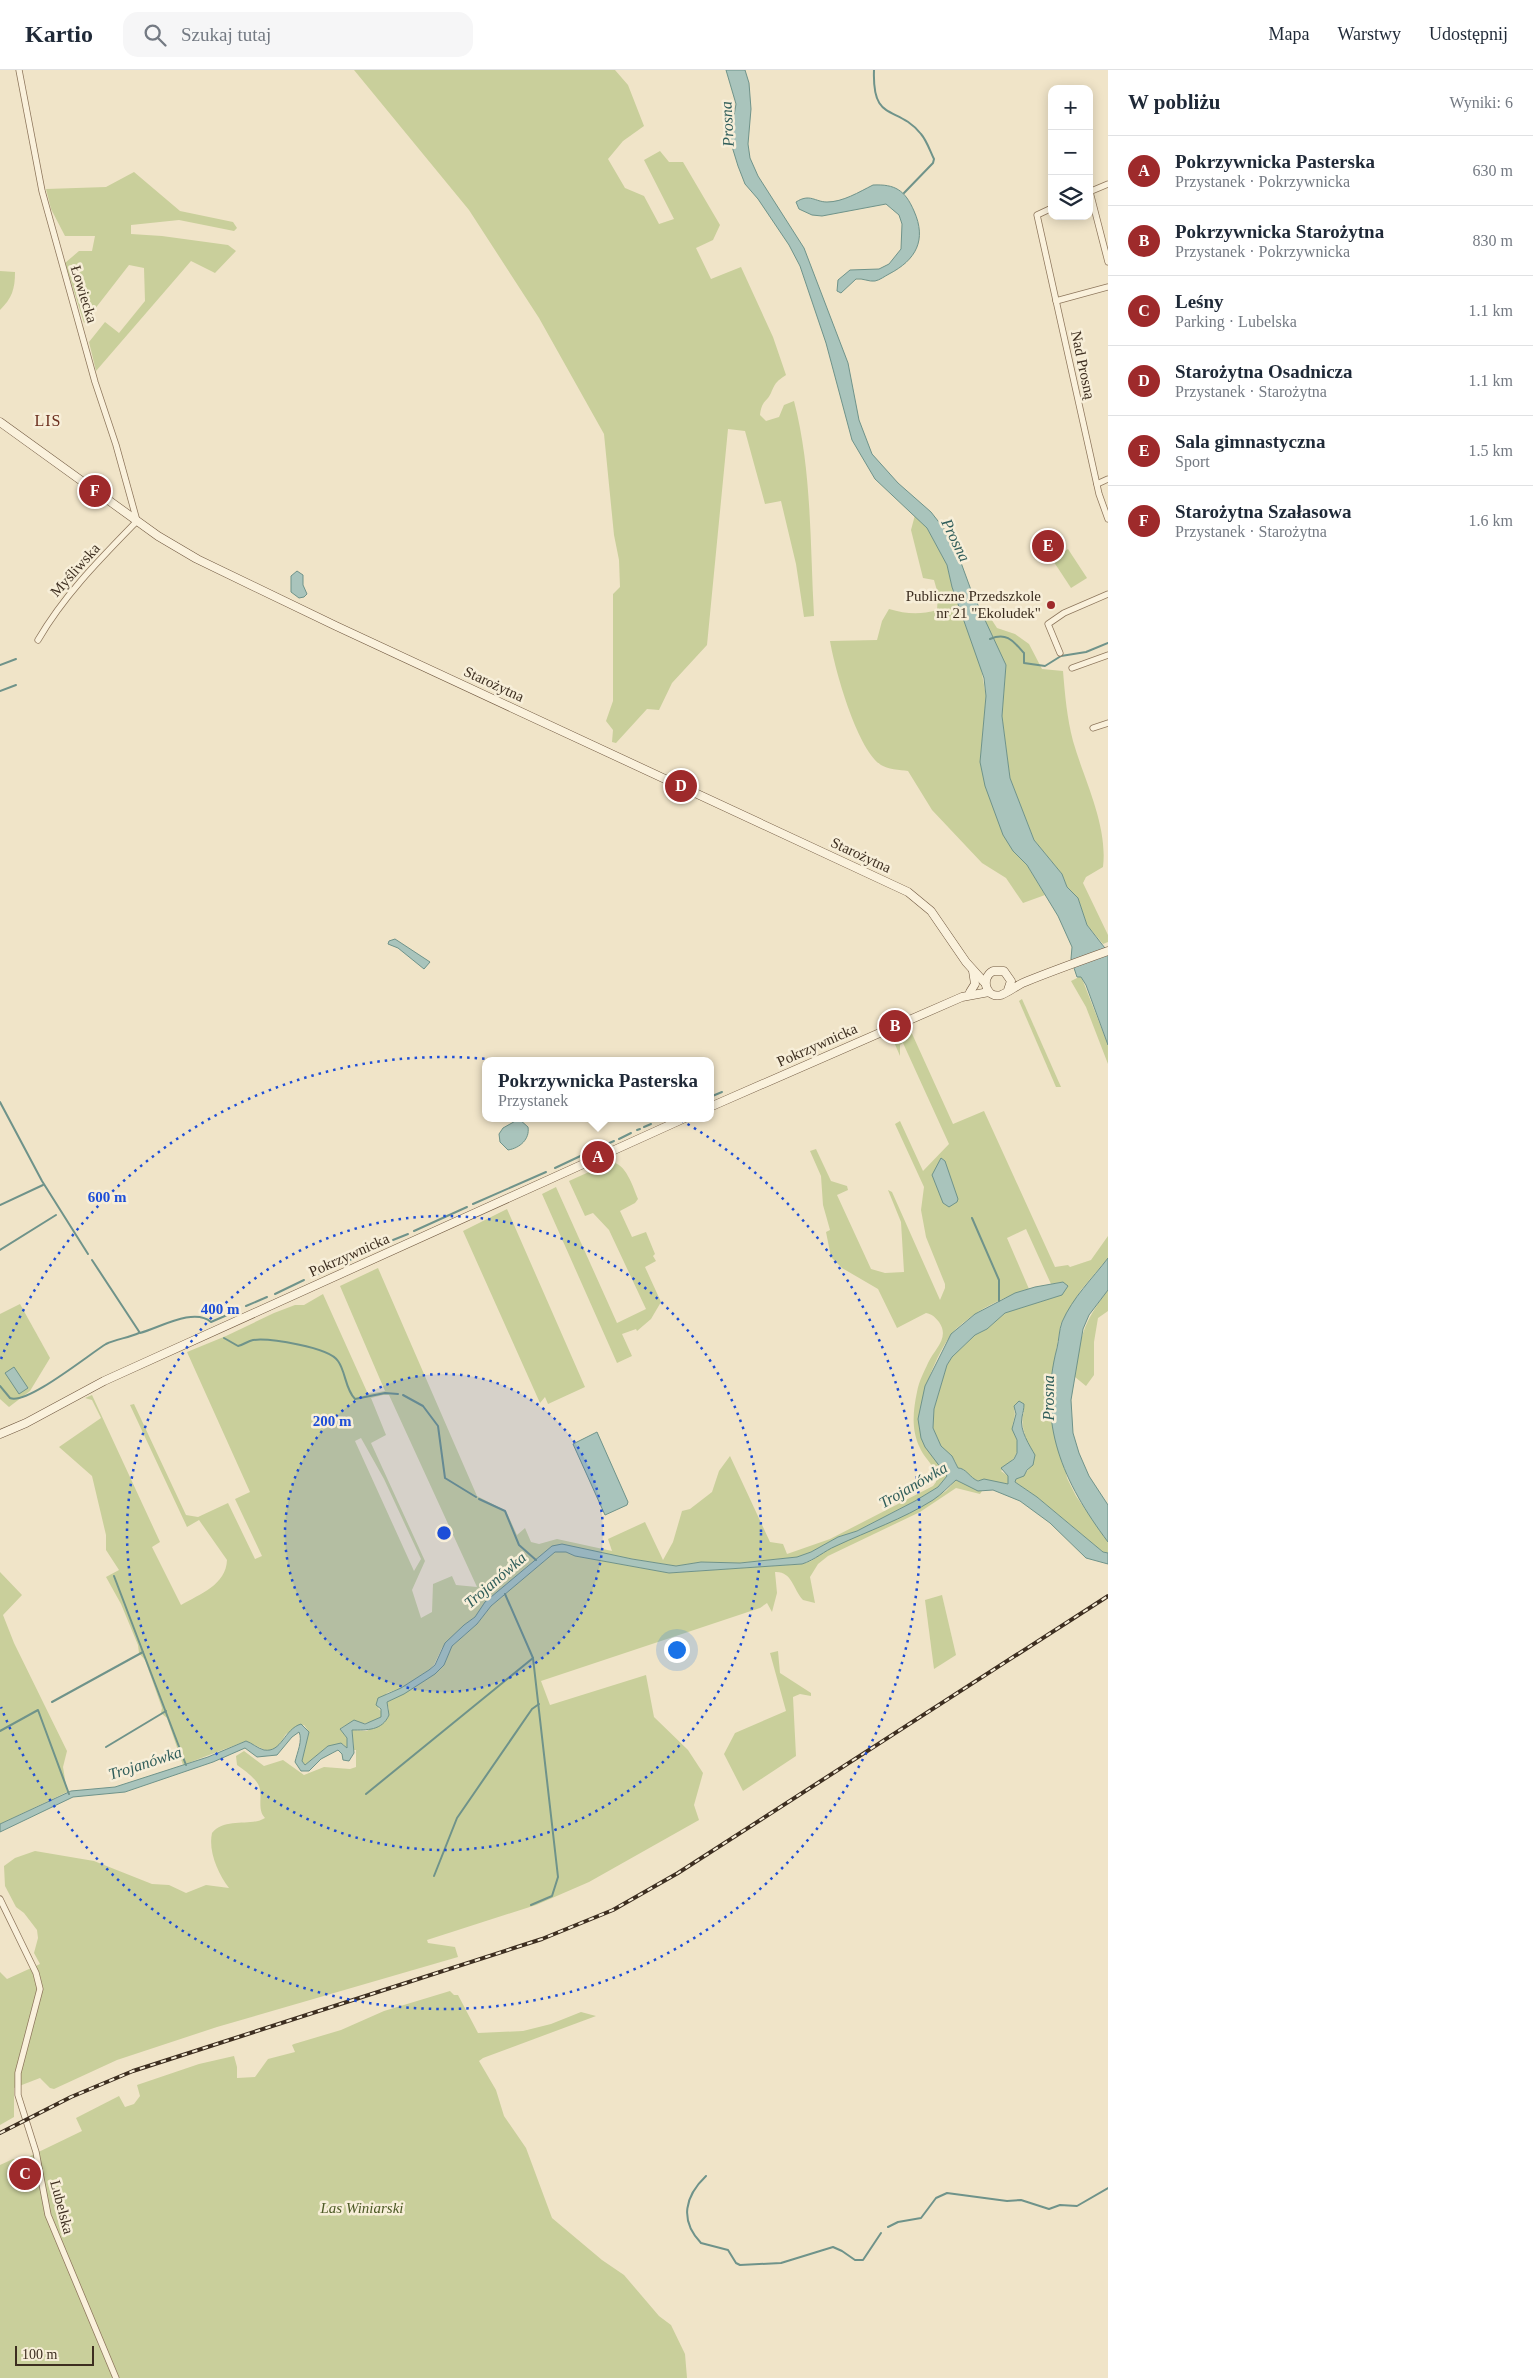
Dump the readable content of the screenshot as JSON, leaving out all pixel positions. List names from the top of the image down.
{
  "streets": {
    "street": [
      "Łowiecka",
      "Nad Prosną",
      "Myśliwska",
      "Starożytna",
      "Pokrzywnicka",
      "Lubelska"
    ]
  },
  "crossings": [
    ["Łowiecka", "Myśliwska"],
    ["Łowiecka", "Starożytna"],
    ["Myśliwska", "Starożytna"],
    ["Starożytna", "Pokrzywnicka"]
  ],
  "districts": ["LIS"],
  "water": ["Prosna", "Trojanówka"],
  "parks": ["Las Winiarski"],
  "places": ["Publiczne Przedszkole nr 21 \"Ekoludek\""],
  "scale_bar": "100 m",
  "page": {
    "header": "Kartio",
    "search": "Szukaj tutaj",
    "nav": ["Mapa", "Warstwy", "Udostępnij"],
    "heading": ["W pobliżu", "Wyniki: 6"],
    "map_buttons": ["+", "−"],
    "list": [
      {
        "mark": "A",
        "name": "Pokrzywnicka Pasterska",
        "note": "Przystanek · Pokrzywnicka",
        "value": "630 m"
      },
      {
        "mark": "B",
        "name": "Pokrzywnicka Starożytna",
        "note": "Przystanek · Pokrzywnicka",
        "value": "830 m"
      },
      {
        "mark": "C",
        "name": "Leśny",
        "note": "Parking · Lubelska",
        "value": "1.1 km"
      },
      {
        "mark": "D",
        "name": "Starożytna Osadnicza",
        "note": "Przystanek · Starożytna",
        "value": "1.1 km"
      },
      {
        "mark": "E",
        "name": "Sala gimnastyczna",
        "note": "Sport",
        "value": "1.5 km"
      },
      {
        "mark": "F",
        "name": "Starożytna Szałasowa",
        "note": "Przystanek · Starożytna",
        "value": "1.6 km"
      }
    ],
    "pins": [
      "F",
      "E",
      "D",
      "B",
      "A",
      "C"
    ],
    "popup": ["Pokrzywnicka Pasterska", "Przystanek"],
    "scale": "100 m"
  },
  "rings": ["600 m", "400 m", "200 m"]
}
